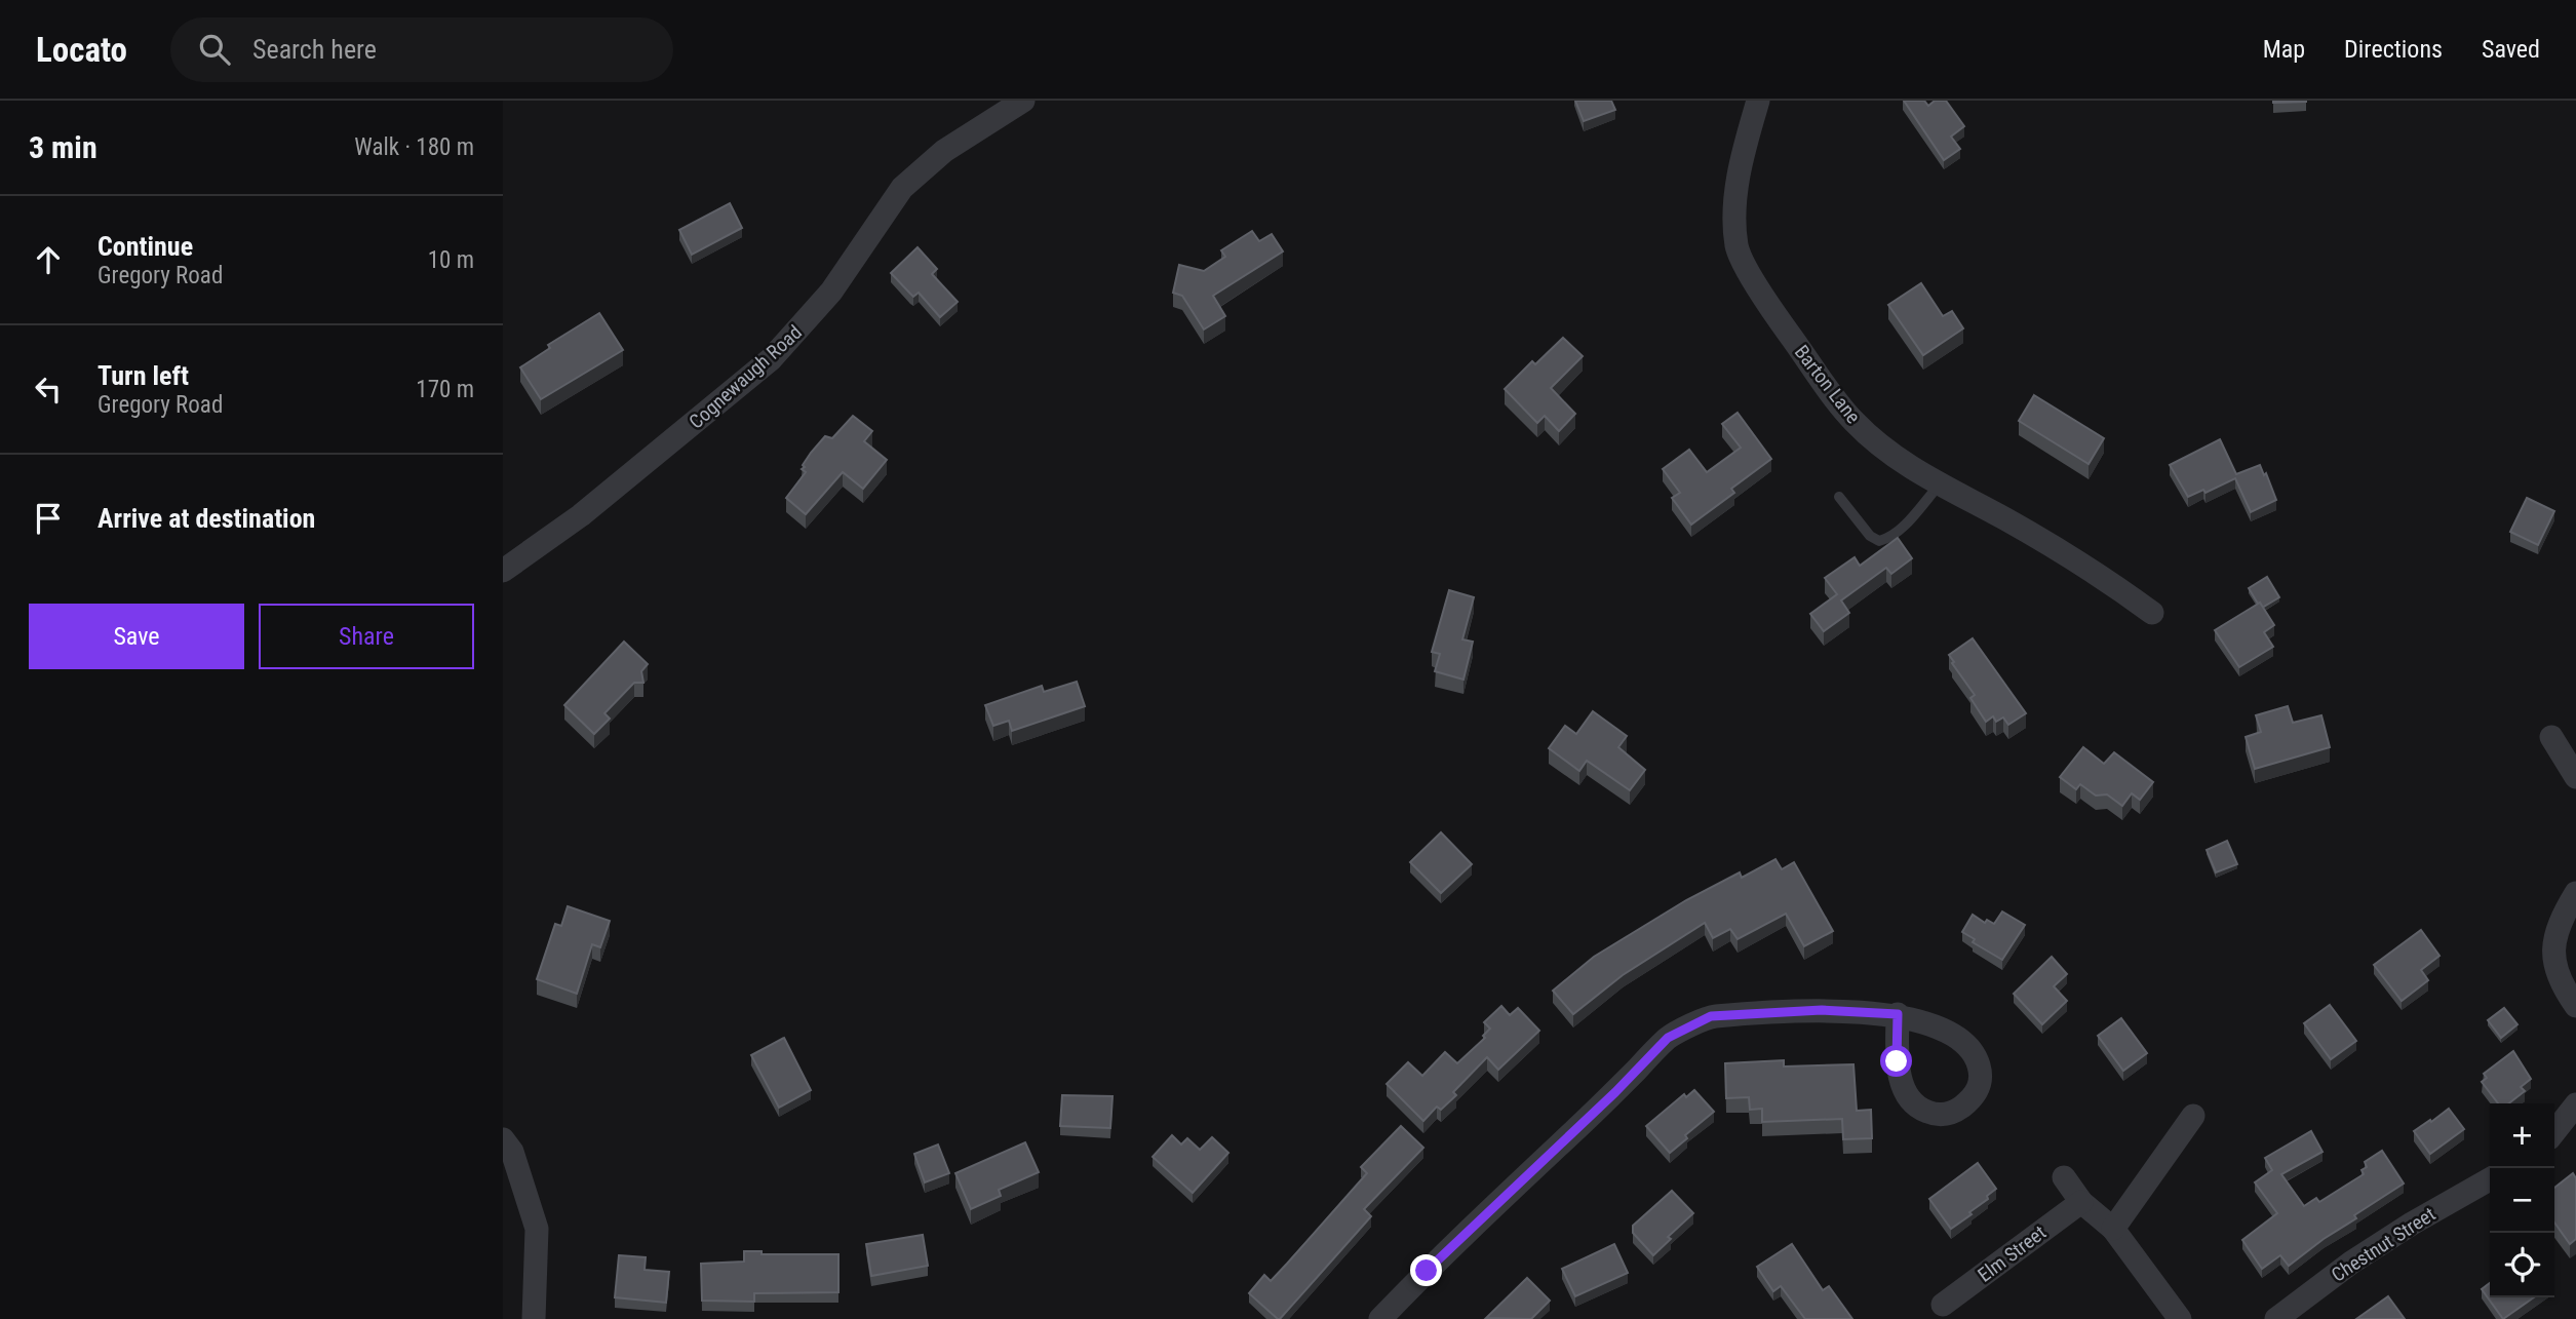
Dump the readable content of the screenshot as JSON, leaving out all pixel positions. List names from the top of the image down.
{
  "streets": {
    "street": [
      "Cognewaugh Road",
      "Barton Lane",
      "Chestnut Street",
      "Elm Street"
    ]
  },
  "page": {
    "header": "Locato",
    "search": "Search here",
    "nav": ["Map", "Directions", "Saved"],
    "heading": ["3 min", "Walk · 180 m"],
    "list": [
      ["Continue", "Gregory Road", "10 m"],
      ["Turn left", "Gregory Road", "170 m"],
      "Arrive at destination"
    ],
    "buttons": ["Save", "Share"],
    "map_buttons": ["+", "−"]
  }
}
